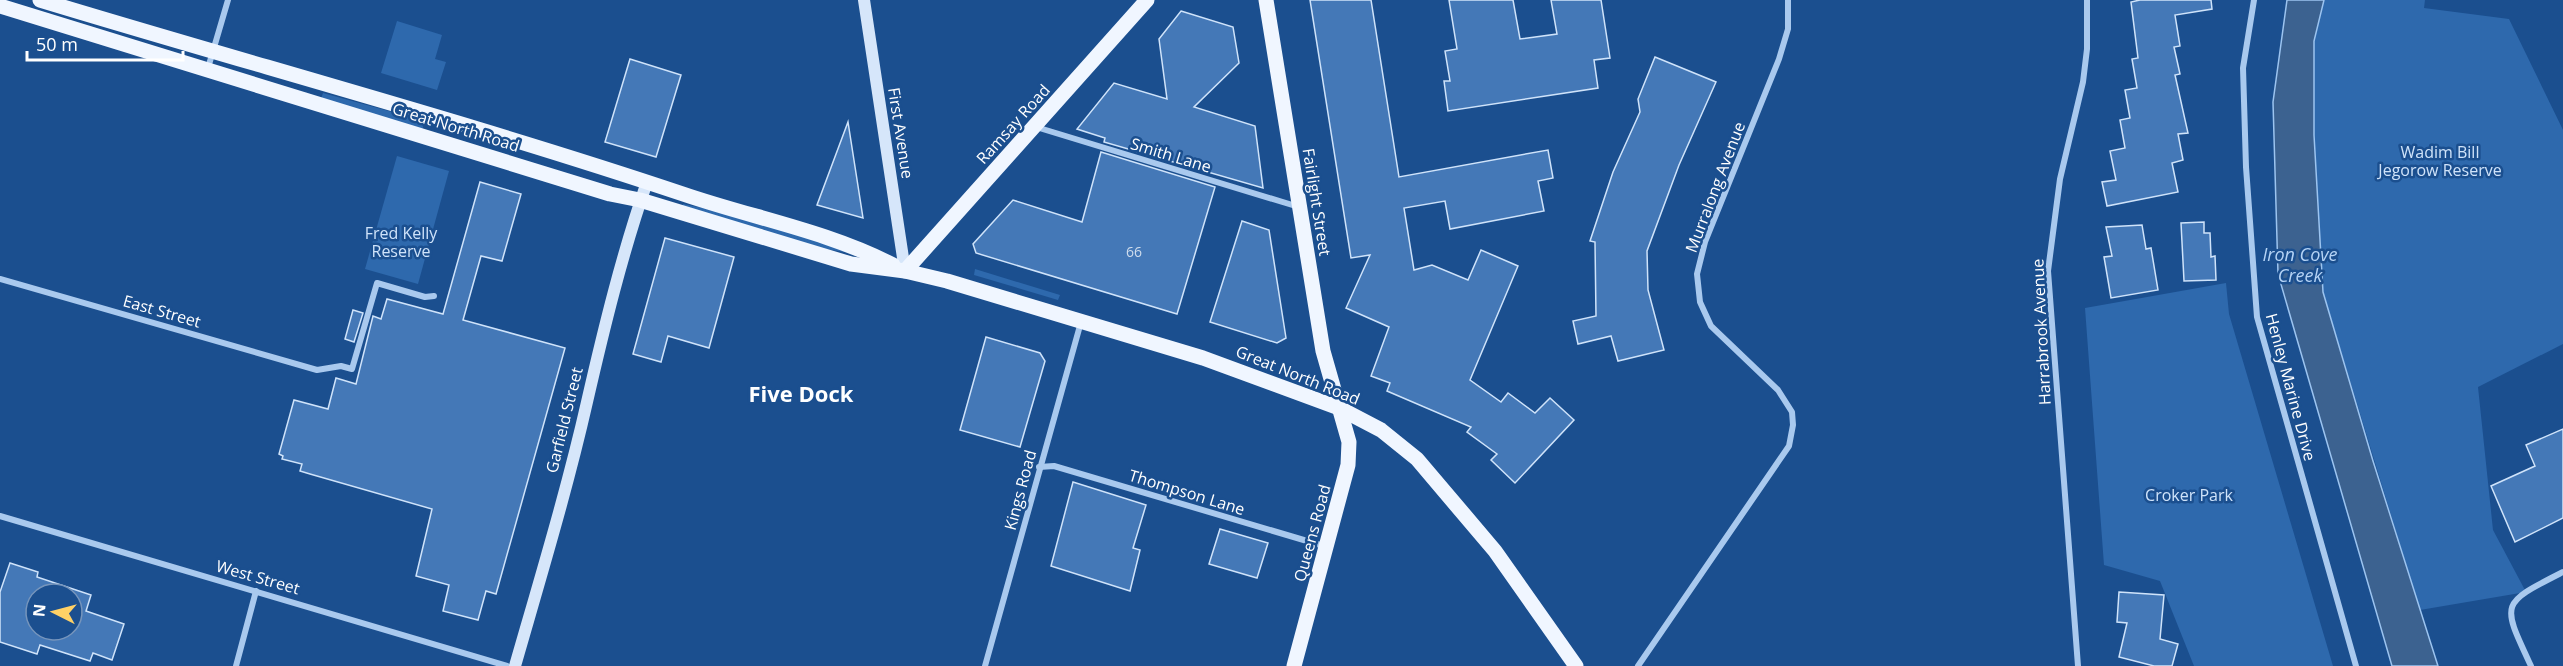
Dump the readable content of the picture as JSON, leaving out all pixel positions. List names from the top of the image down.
{
  "streets": {
    "main road": [
      "Ramsay Road",
      "Great North Road",
      "Fairlight Street",
      "Queens Road"
    ],
    "street": [
      "First Avenue",
      "Smith Lane",
      "Murralong Avenue",
      "East Street",
      "Harrabrook Avenue",
      "Henley Marine Drive",
      "Garfield Street",
      "Kings Road",
      "Thompson Lane",
      "West Street"
    ]
  },
  "crossings": [
    ["Ramsay Road", "Great North Road"],
    ["Ramsay Road", "First Avenue"],
    ["Ramsay Road", "Smith Lane"],
    ["Great North Road", "First Avenue"],
    ["Great North Road", "Fairlight Street"],
    ["Great North Road", "Garfield Street"],
    ["Great North Road", "Kings Road"],
    ["Great North Road", "Queens Road"],
    ["Smith Lane", "Fairlight Street"],
    ["Fairlight Street", "Queens Road"],
    ["Kings Road", "Thompson Lane"],
    ["Thompson Lane", "Queens Road"]
  ],
  "districts": ["Five Dock"],
  "water": ["Iron Cove Creek"],
  "parks": ["Wadim Bill Jegorow Reserve", "Fred Kelly Reserve", "Croker Park"],
  "house_numbers": ["66"],
  "scale_bar": "50 m",
  "north": "left"
}
